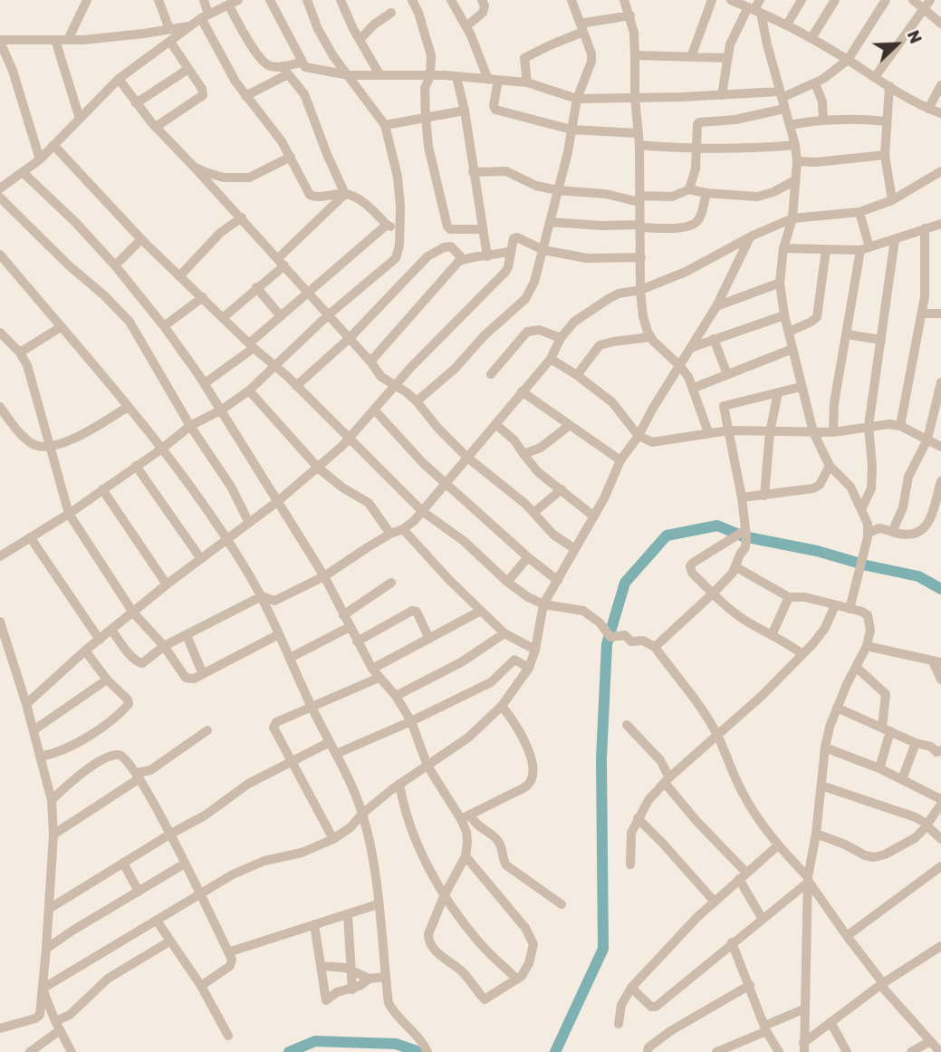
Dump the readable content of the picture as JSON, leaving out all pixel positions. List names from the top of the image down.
{
  "north": "top right"
}
